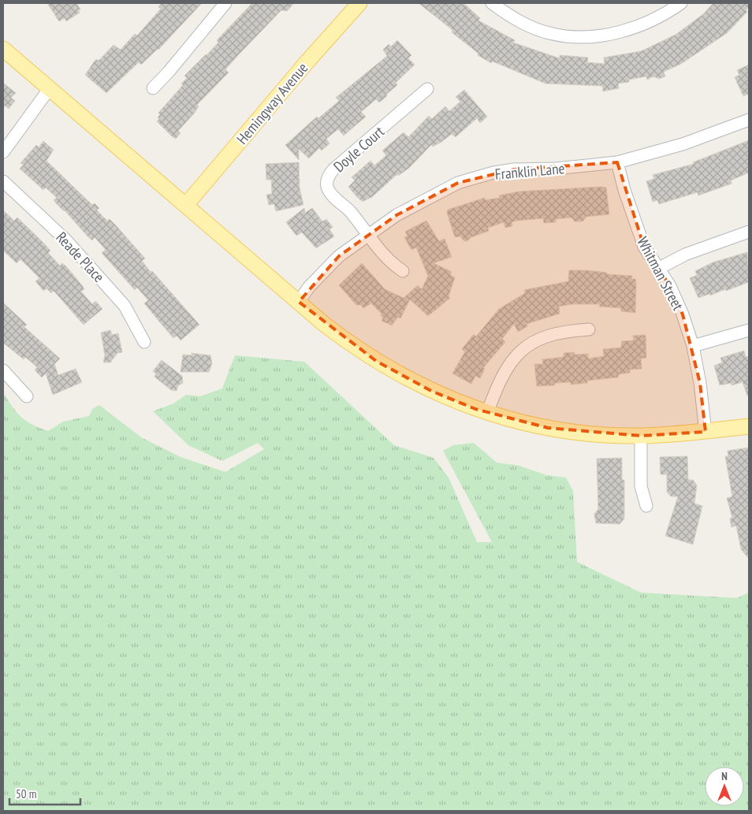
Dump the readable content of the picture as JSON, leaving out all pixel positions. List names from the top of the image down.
{
  "streets": {
    "main road": ["Hemingway Avenue"],
    "street": [
      "Doyle Court",
      "Franklin Lane",
      "Reade Place",
      "Whitman Street"
    ]
  },
  "crossings": [
    ["Doyle Court", "Franklin Lane"],
    ["Franklin Lane", "Whitman Street"]
  ],
  "scale_bar": "50 m",
  "north": "top"
}
